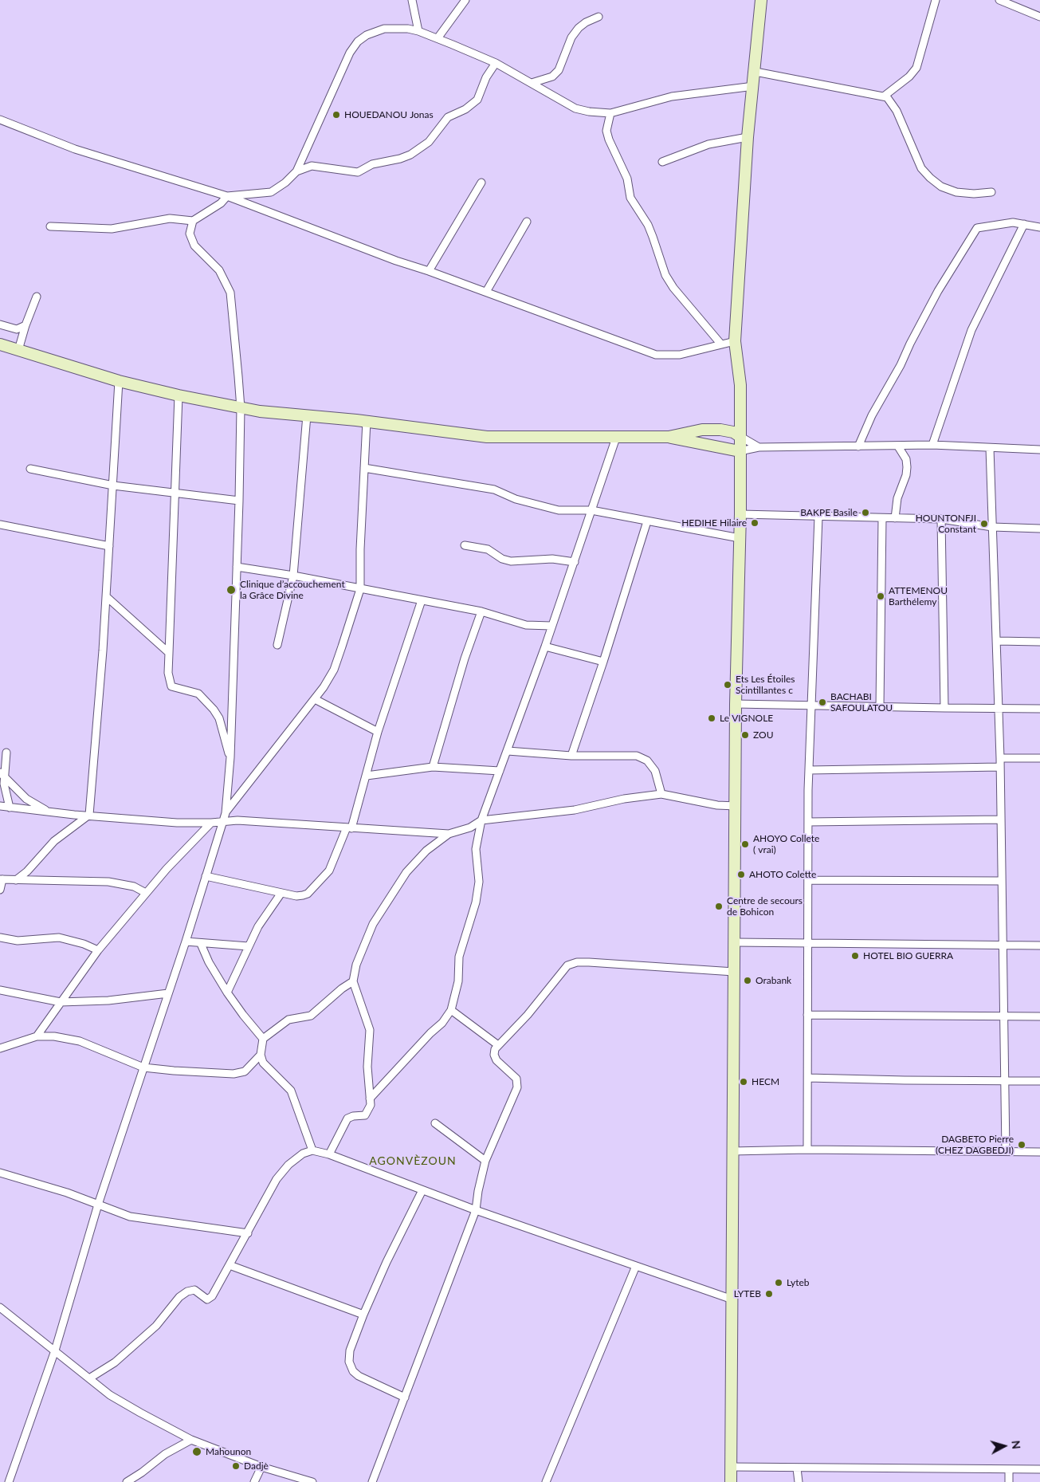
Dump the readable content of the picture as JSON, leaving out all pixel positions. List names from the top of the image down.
{
  "districts": ["AGONVÈZOUN"],
  "places": [
    "HOUEDANOU Jonas",
    "BAKPE Basile",
    "HEDIHE Hilaire",
    "HOUNTONFJI Constant",
    "Clinique d’accouchement la Grâce Divine",
    "ATTEMENOU Barthélemy",
    "Ets Les Étoiles Scintillantes c",
    "BACHABI SAFOULATOU",
    "Le VIGNOLE",
    "ZOU",
    "AHOYO Collete ( vrai)",
    "AHOTO Colette",
    "Centre de secours de Bohicon",
    "HOTEL BIO GUERRA",
    "Orabank",
    "HECM",
    "DAGBETO Pierre (CHEZ DAGBEDJI)",
    "Lyteb",
    "LYTEB",
    "Mahounon",
    "Dadjè"
  ],
  "north": "right"
}
